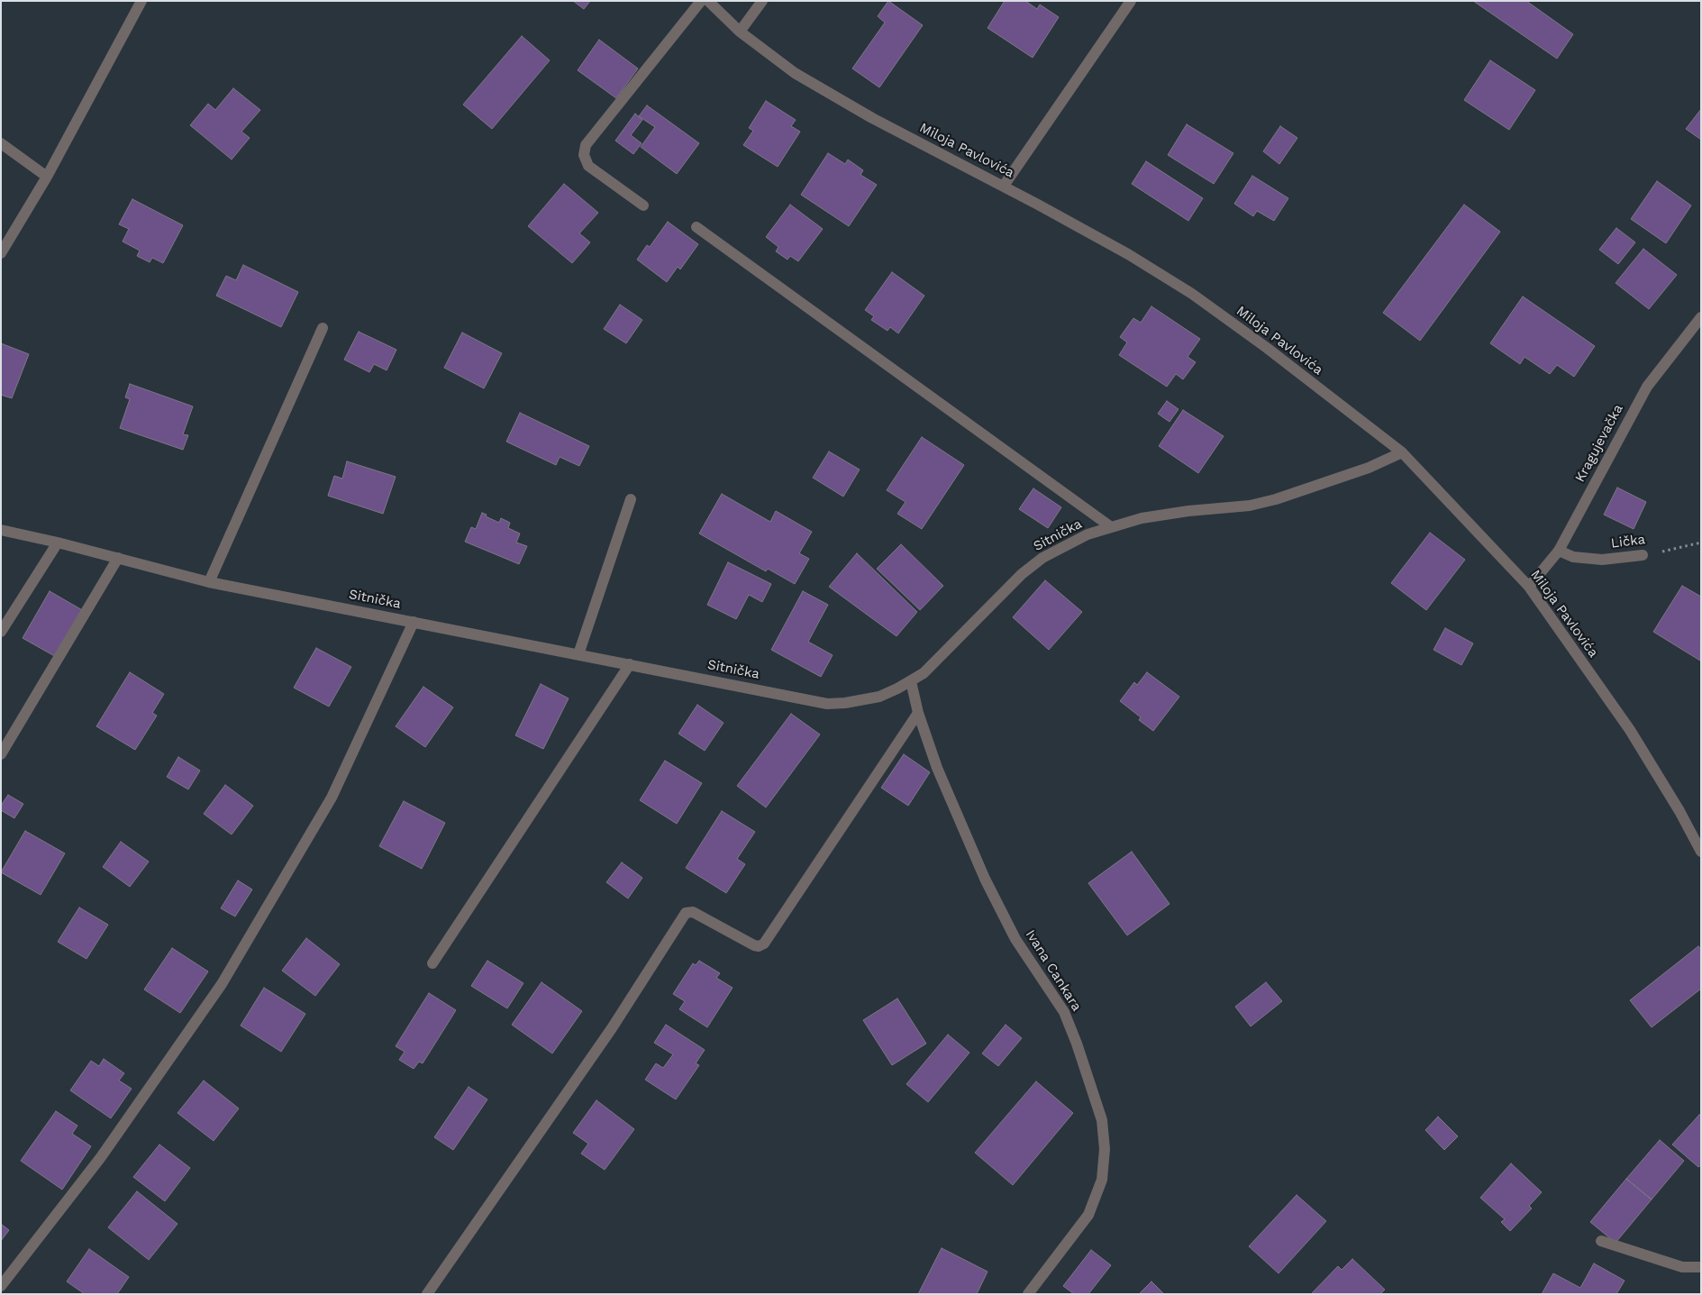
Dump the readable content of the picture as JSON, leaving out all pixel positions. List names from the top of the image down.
{
  "streets": {
    "street": [
      "Miloja Pavlovića",
      "Kragujevačka",
      "Sitnička",
      "Lička",
      "Ivana Cankara"
    ]
  },
  "crossings": [
    ["Miloja Pavlovića", "Kragujevačka"],
    ["Miloja Pavlovića", "Sitnička"],
    ["Kragujevačka", "Lička"],
    ["Sitnička", "Ivana Cankara"]
  ]
}
